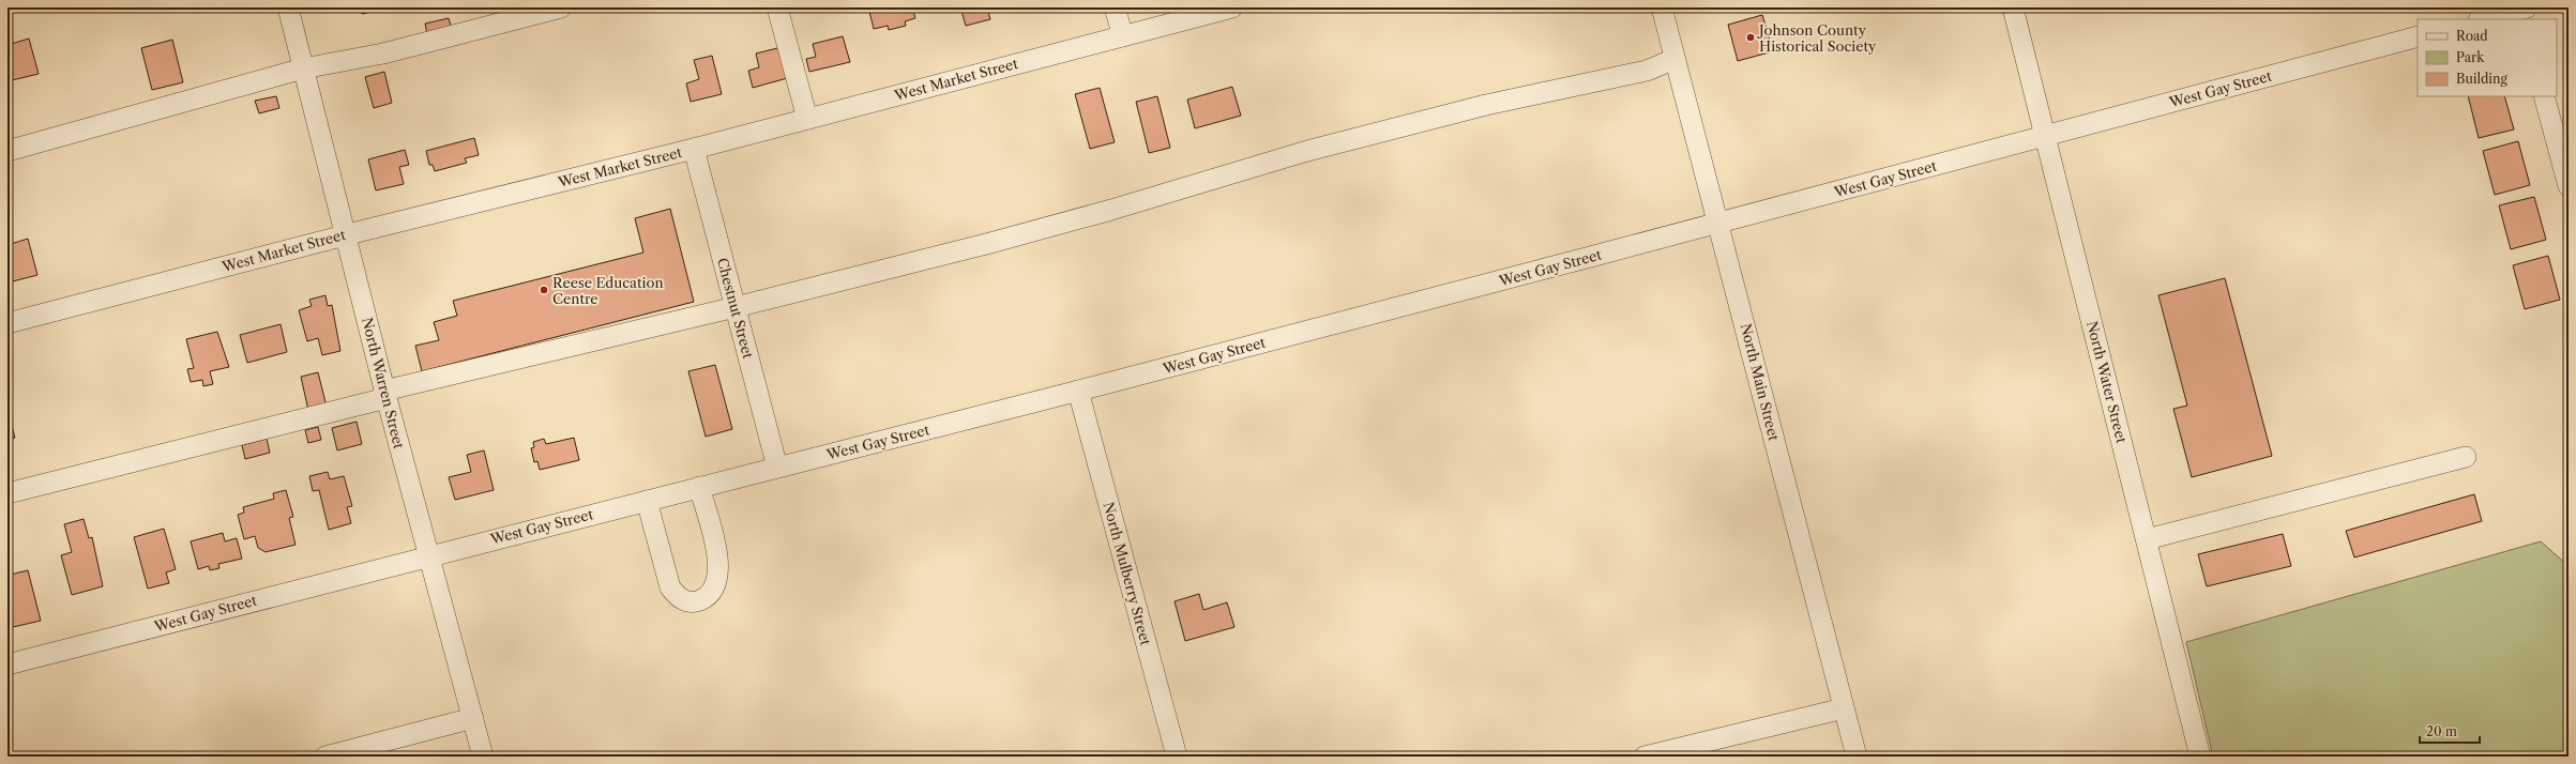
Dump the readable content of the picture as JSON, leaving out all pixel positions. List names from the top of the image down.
{
  "streets": {
    "street": [
      "West Market Street",
      "West Gay Street",
      "Chestnut Street",
      "North Main Street",
      "North Water Street",
      "North Warren Street",
      "North Mulberry Street"
    ]
  },
  "crossings": [
    ["West Market Street", "Chestnut Street"],
    ["West Market Street", "North Warren Street"],
    ["West Gay Street", "Chestnut Street"],
    ["West Gay Street", "North Main Street"],
    ["West Gay Street", "North Water Street"],
    ["West Gay Street", "North Warren Street"],
    ["West Gay Street", "North Mulberry Street"]
  ],
  "places": ["Johnson County Historical Society", "Reese Education Centre"],
  "legend": ["Road", "Park", "Building"],
  "scale_bar": "20 m"
}
